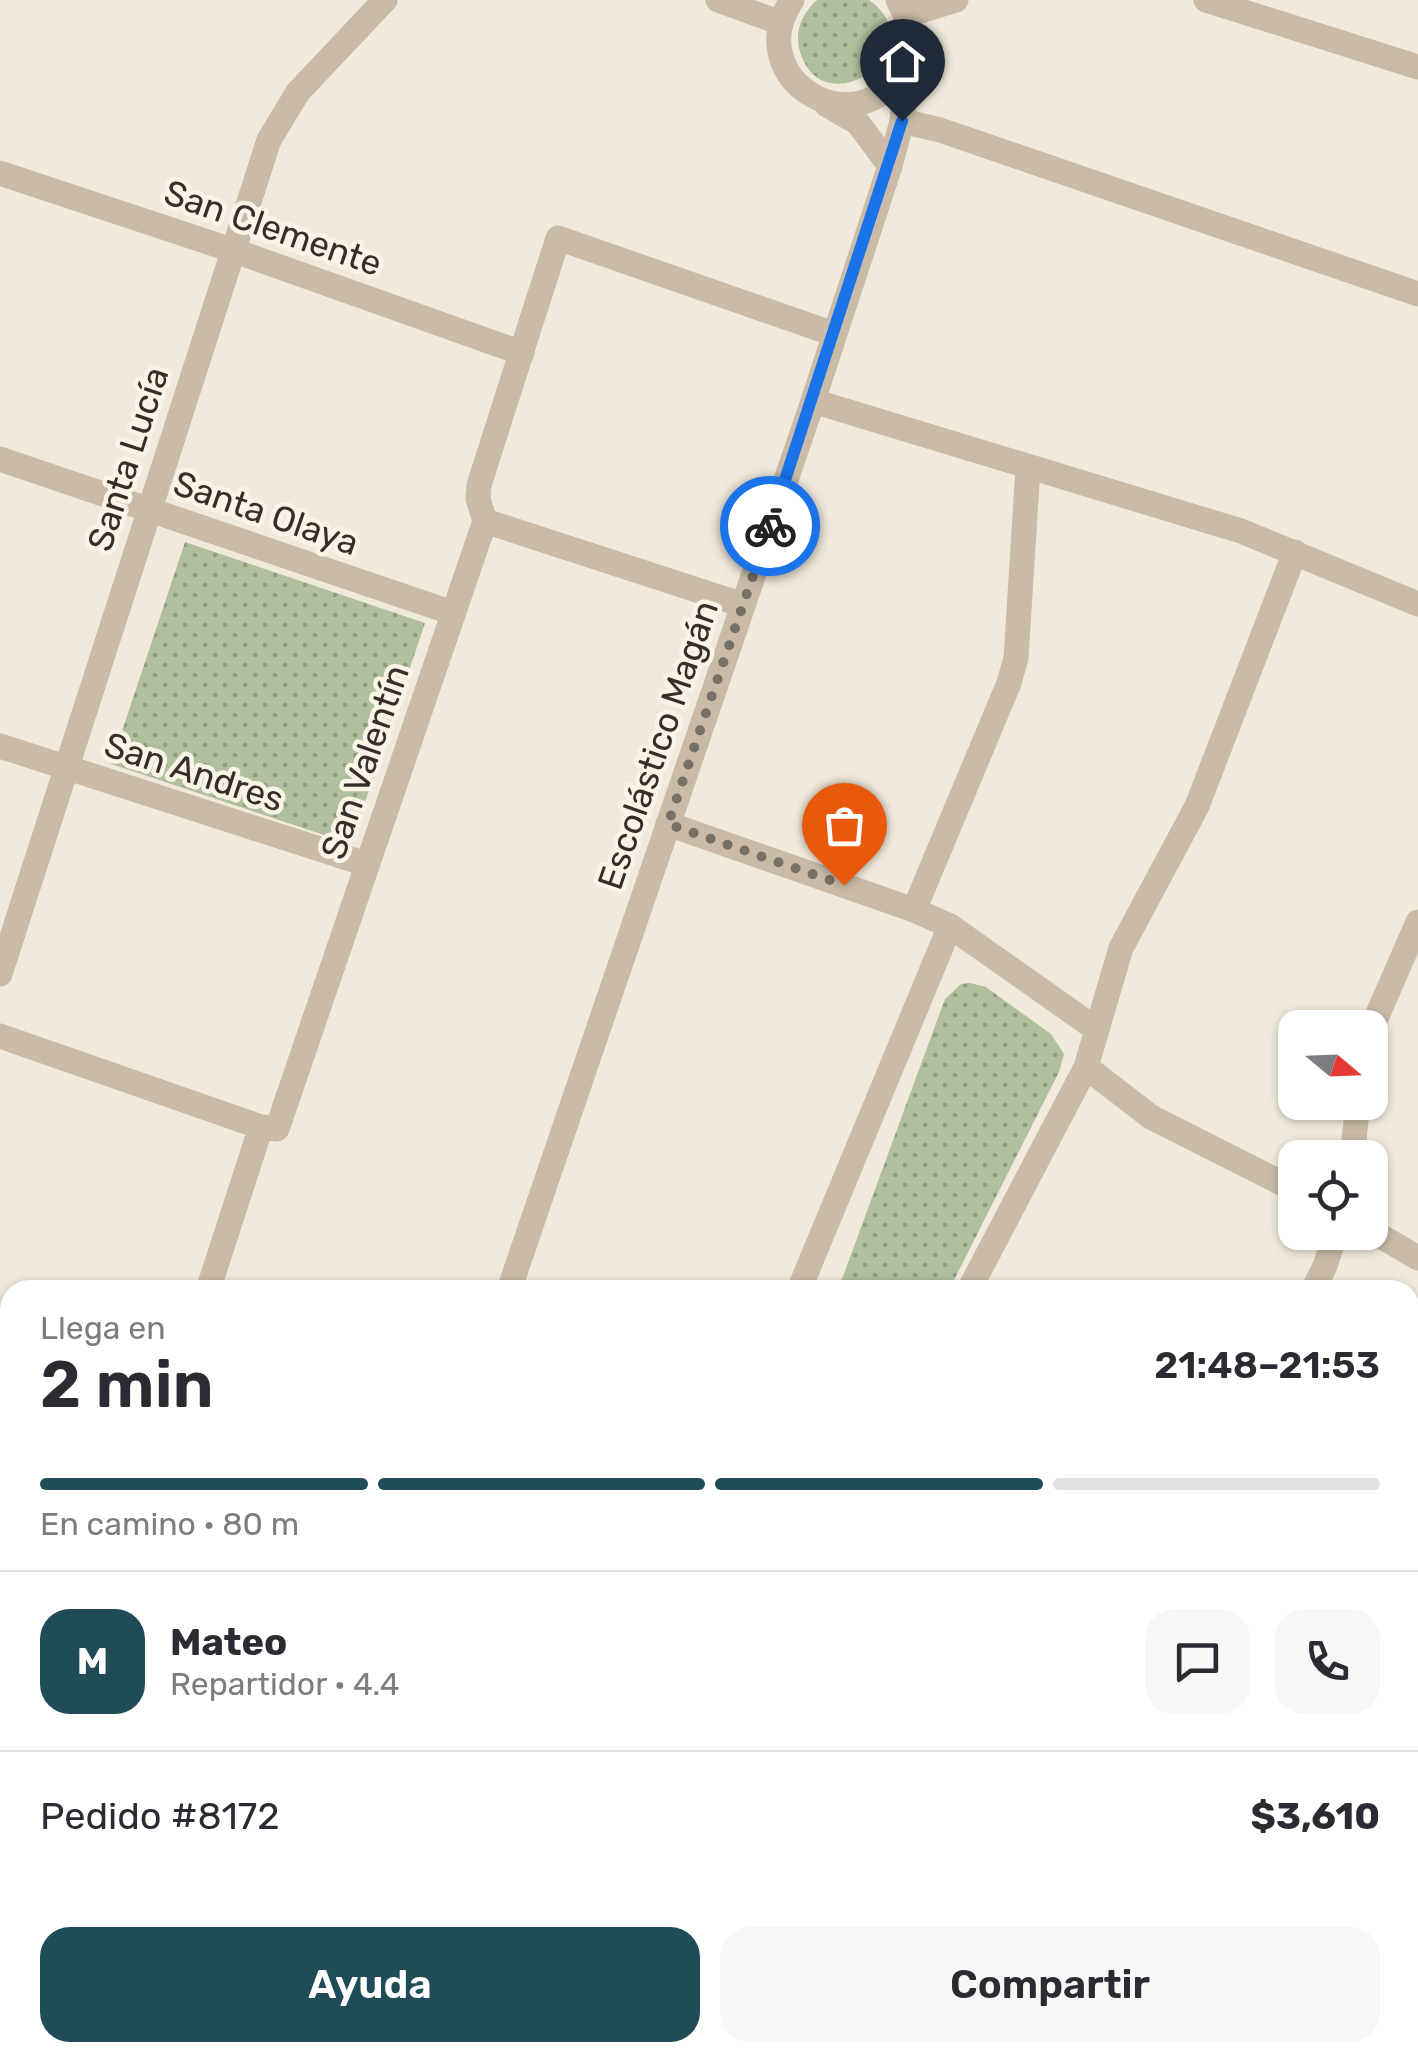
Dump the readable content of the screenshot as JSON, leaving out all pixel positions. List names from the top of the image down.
{
  "streets": {
    "street": [
      "San Clemente",
      "Santa Lucía",
      "Santa Olaya",
      "Escolástico Magán",
      "San Valentín",
      "San Andres"
    ]
  },
  "crossings": [
    ["San Clemente", "Santa Lucía"],
    ["San Clemente", "San Valentín"],
    ["Santa Lucía", "Santa Olaya"],
    ["Santa Lucía", "San Andres"],
    ["Santa Olaya", "San Valentín"],
    ["Escolástico Magán", "San Valentín"],
    ["San Valentín", "San Andres"]
  ],
  "north": "right",
  "page": {
    "heading": ["2 min", "Llega en", "21:48–21:53"],
    "panel": [
      "Mateo",
      "Repartidor · 4.4",
      "Pedido #8172",
      "$3,610"
    ],
    "bar": "En camino · 80 m",
    "round": "M",
    "buttons": ["Ayuda", "Compartir"]
  }
}
